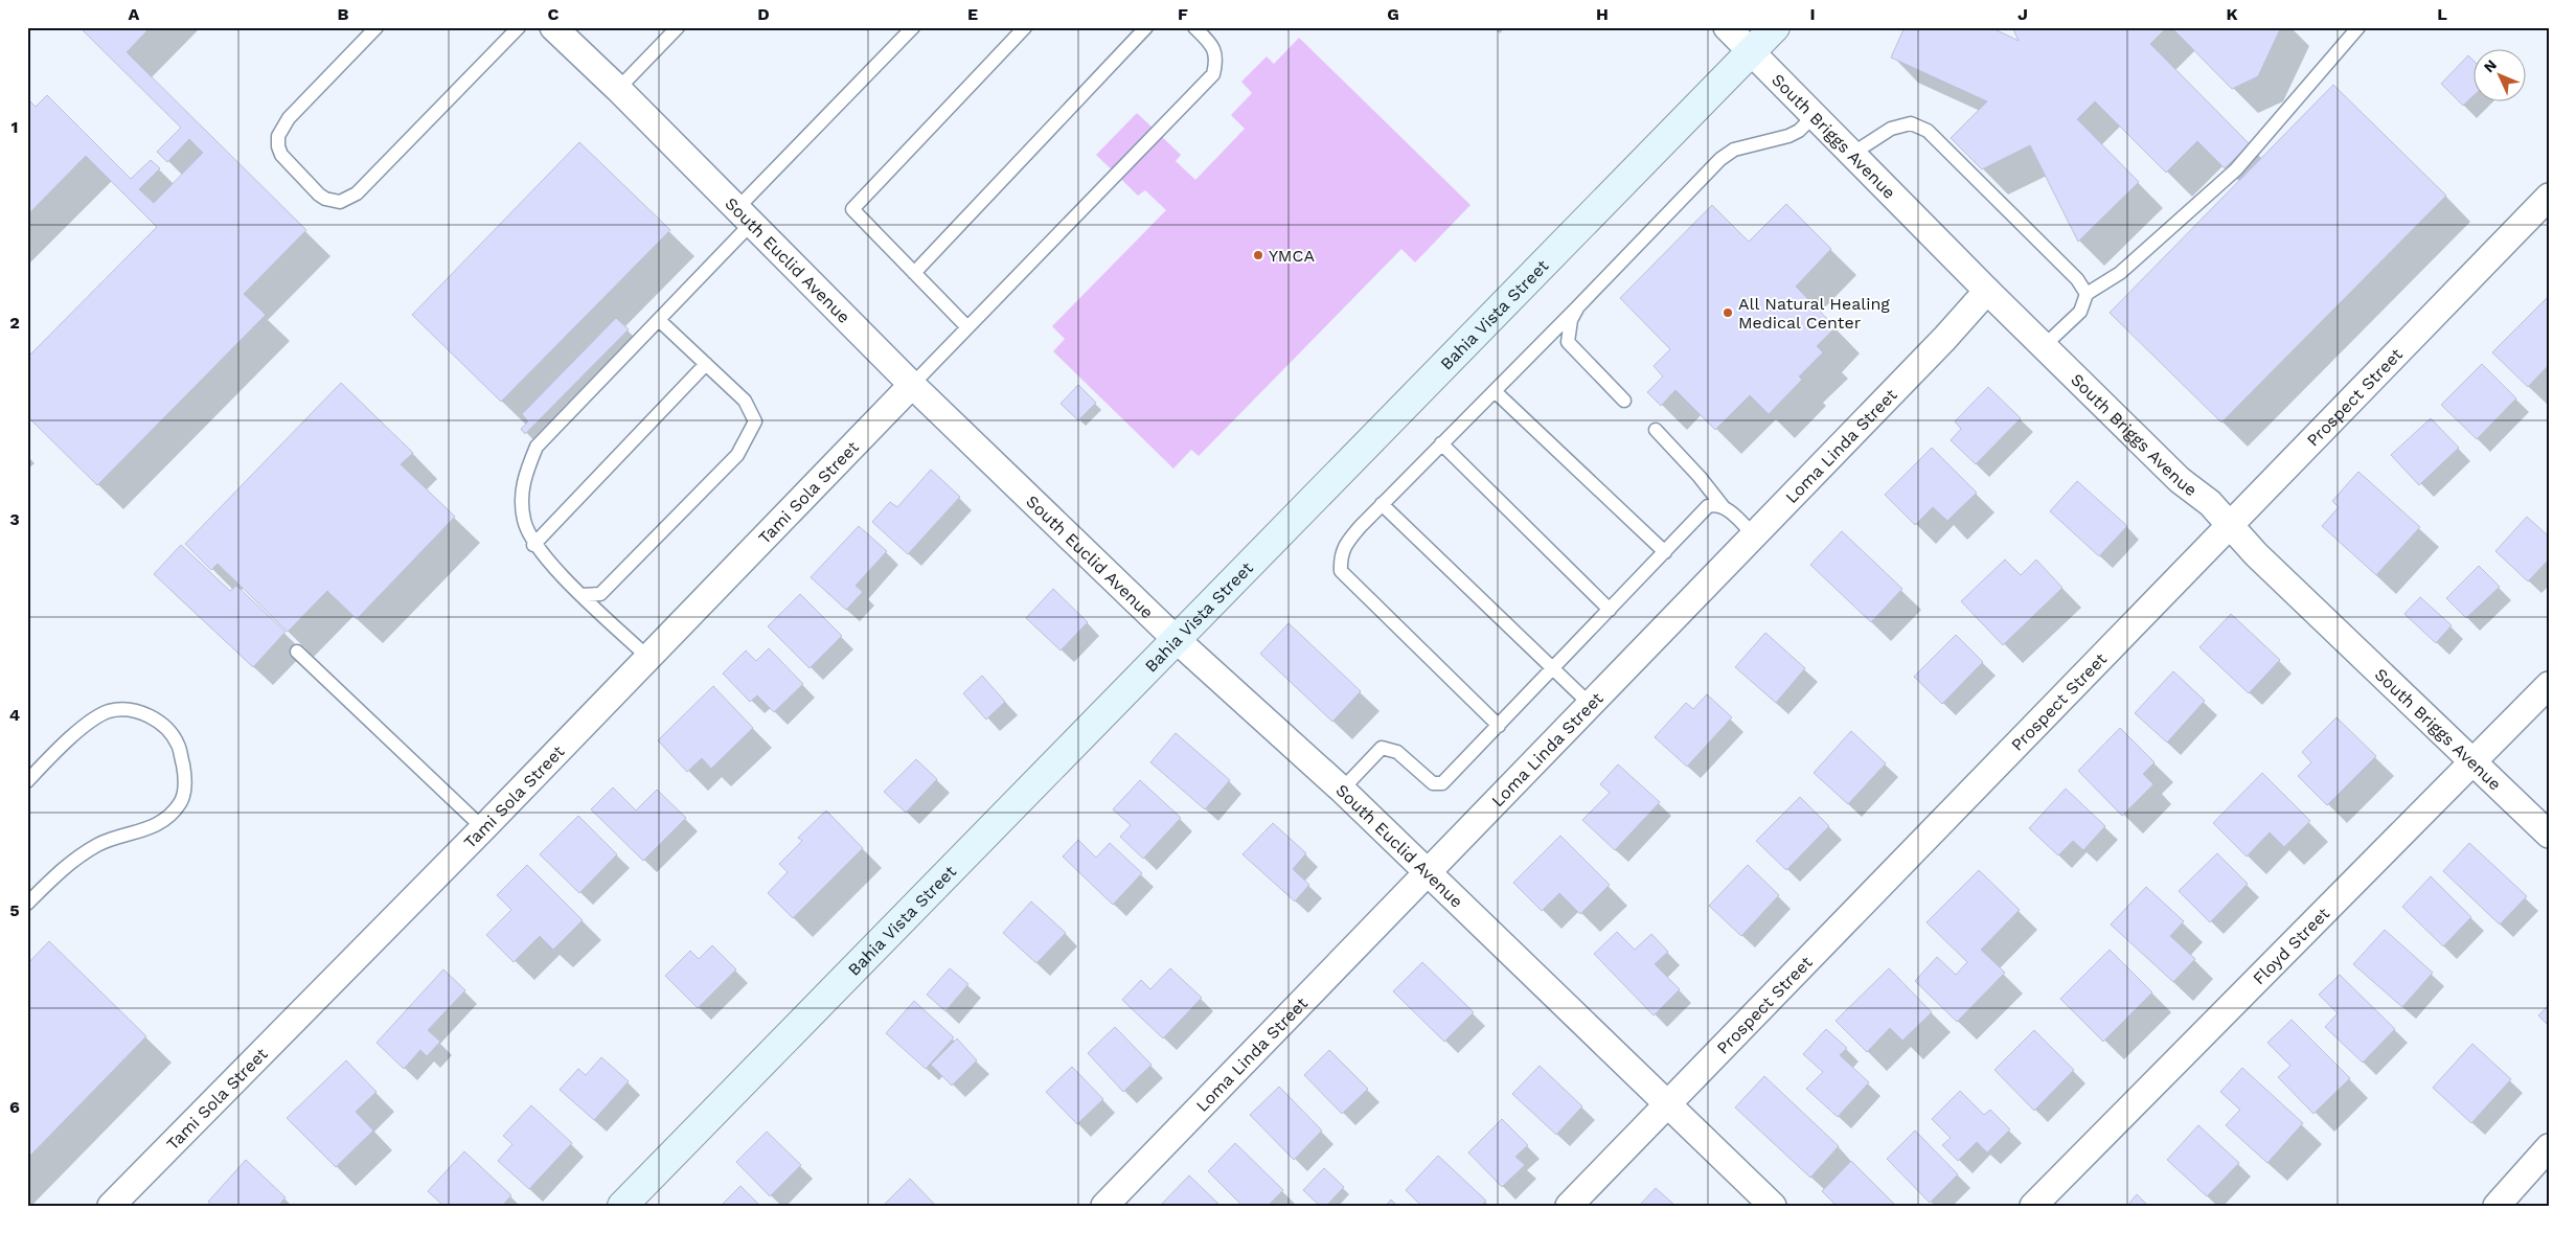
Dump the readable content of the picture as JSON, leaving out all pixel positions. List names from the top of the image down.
{
  "streets": {
    "street": [
      "South Briggs Avenue",
      "South Euclid Avenue",
      "Bahia Vista Street",
      "Prospect Street",
      "Loma Linda Street",
      "Tami Sola Street",
      "Floyd Street"
    ]
  },
  "crossings": [
    ["South Briggs Avenue", "Bahia Vista Street"],
    ["South Briggs Avenue", "Prospect Street"],
    ["South Briggs Avenue", "Loma Linda Street"],
    ["South Briggs Avenue", "Floyd Street"],
    ["South Euclid Avenue", "Bahia Vista Street"],
    ["South Euclid Avenue", "Prospect Street"],
    ["South Euclid Avenue", "Loma Linda Street"],
    ["South Euclid Avenue", "Tami Sola Street"]
  ],
  "places": ["YMCA", "All Natural Healing Medical Center"],
  "north": "top left",
  "grid": {
    "columns": [
      "A",
      "B",
      "C",
      "D",
      "E",
      "F",
      "G",
      "H",
      "I",
      "J",
      "K",
      "L"
    ],
    "rows": [
      "1",
      "2",
      "3",
      "4",
      "5",
      "6"
    ]
  }
}
